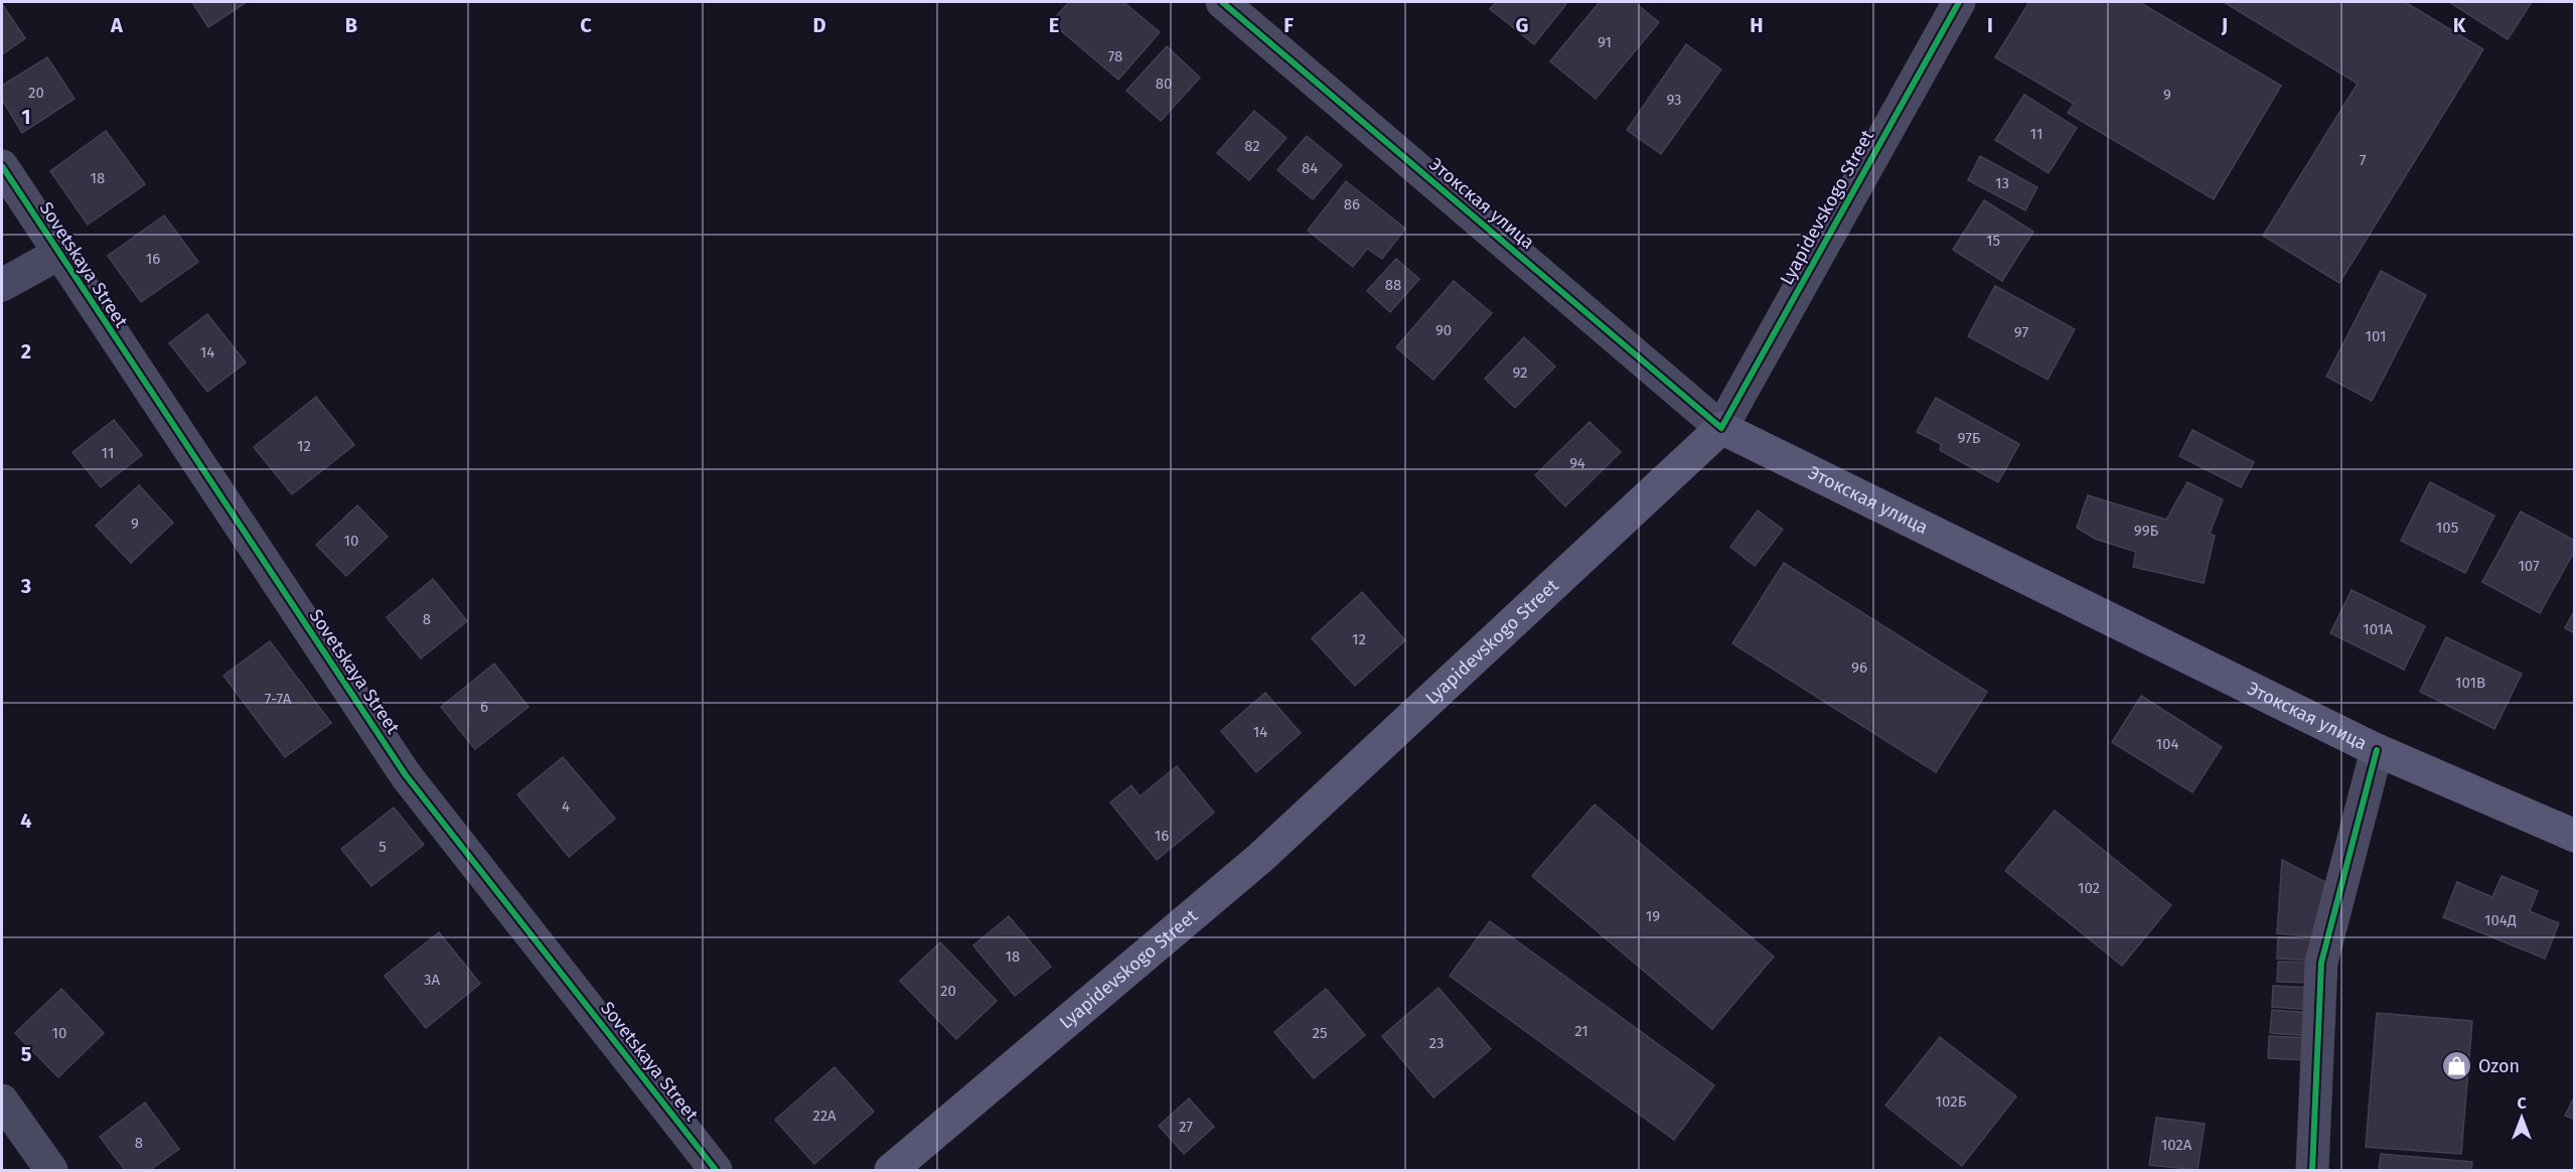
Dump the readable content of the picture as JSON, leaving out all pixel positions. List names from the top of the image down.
{
  "streets": {
    "main road": ["Этокская улица", "Lyapidevskogo Street"],
    "street": ["Sovetskaya Street"]
  },
  "crossings": [
    ["Этокская улица", "Lyapidevskogo Street"]
  ],
  "places": {
    "shop": ["Ozon"]
  },
  "house_numbers": [
    "91",
    "78",
    "80",
    "20",
    "9",
    "93",
    "11",
    "82",
    "7",
    "84",
    "18",
    "13",
    "86",
    "15",
    "16",
    "88",
    "90",
    "97",
    "101",
    "14",
    "92",
    "97Б",
    "12",
    "11",
    "94",
    "9",
    "105",
    "99Б",
    "10",
    "107",
    "8",
    "101А",
    "12",
    "96",
    "101В",
    "7-7А",
    "6",
    "14",
    "104",
    "4",
    "16",
    "5",
    "102",
    "19",
    "104Д",
    "18",
    "3А",
    "20",
    "21",
    "10",
    "25",
    "23",
    "102Б",
    "22А",
    "27",
    "8",
    "102А"
  ],
  "north": "top",
  "grid": {
    "columns": [
      "A",
      "B",
      "C",
      "D",
      "E",
      "F",
      "G",
      "H",
      "I",
      "J",
      "K"
    ],
    "rows": [
      "1",
      "2",
      "3",
      "4",
      "5"
    ]
  }
}
